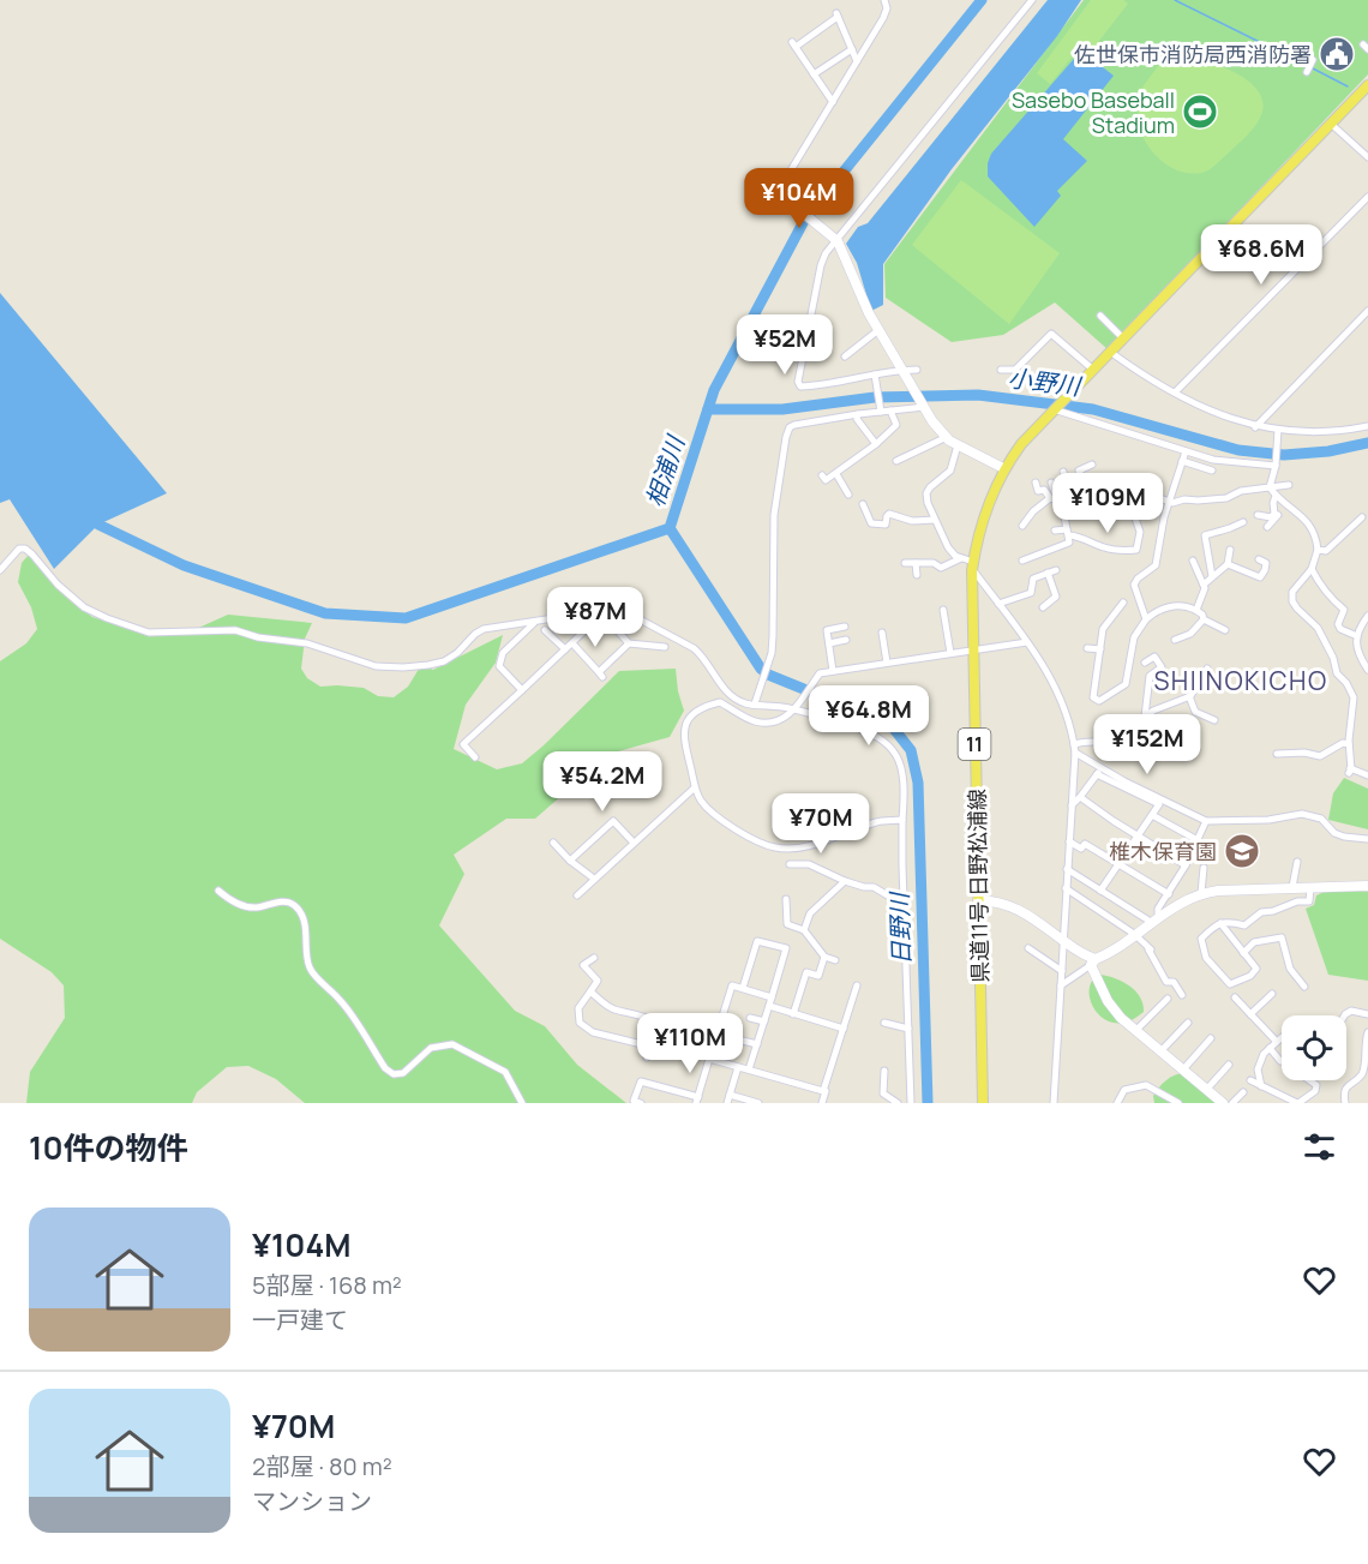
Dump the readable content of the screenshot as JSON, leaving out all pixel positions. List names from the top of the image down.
{
  "streets": {
    "main road": ["11", "県道11号 日野松浦線"]
  },
  "districts": ["SHIINOKICHO"],
  "water": ["小野川", "相浦川", "日野川"],
  "places": {
    "public building": ["佐世保市消防局西消防署"],
    "sports": ["Sasebo Baseball Stadium"],
    "school or university": ["椎木保育園"]
  },
  "page": {
    "price": [
      "¥104M",
      "¥68.6M",
      "¥52M",
      "¥109M",
      "¥87M",
      "¥64.8M",
      "¥152M",
      "¥54.2M",
      "¥70M",
      "¥110M"
    ],
    "heading": "10件の物件",
    "list": [
      {
        "name": "¥104M",
        "note": "5部屋 · 168 m² · 一戸建て"
      },
      {
        "name": "¥70M",
        "note": "2部屋 · 80 m² · マンション"
      }
    ]
  }
}
